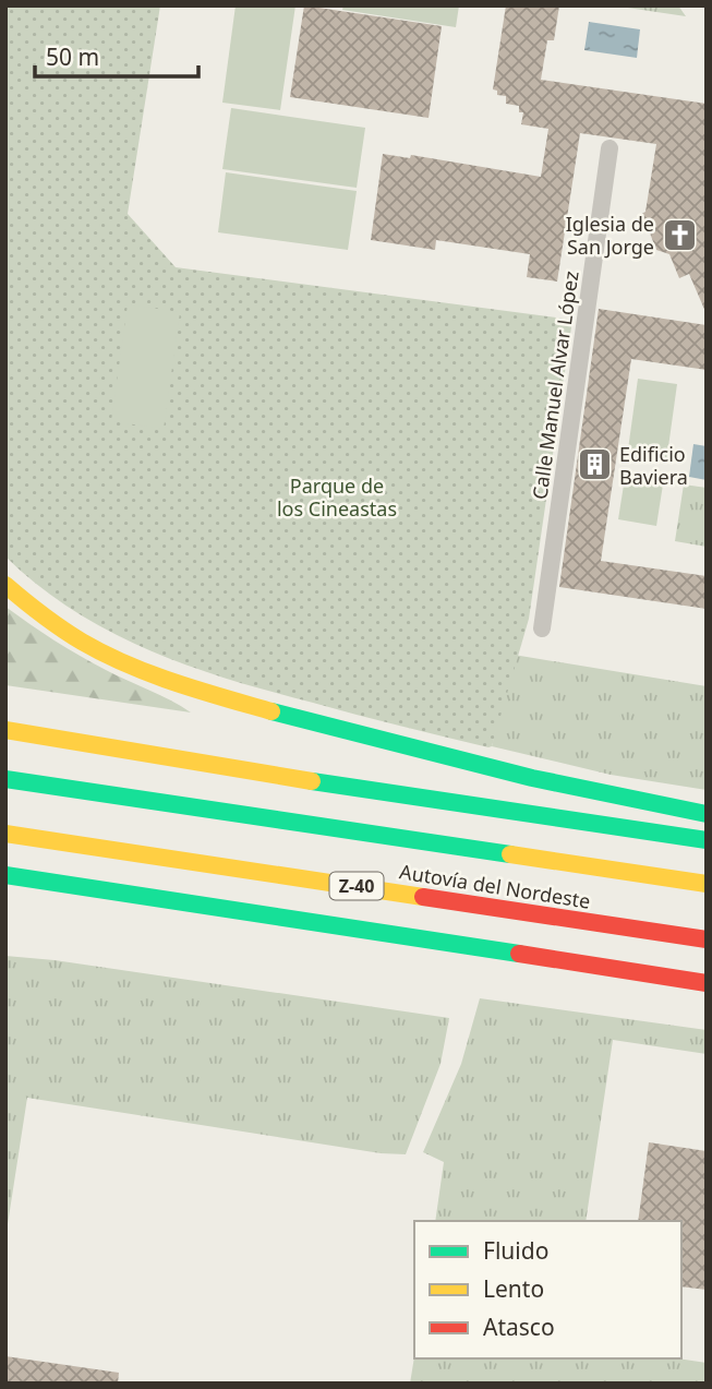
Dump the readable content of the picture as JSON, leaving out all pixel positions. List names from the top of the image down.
{
  "streets": {
    "highway": ["Z-40", "Autovía del Nordeste"],
    "street": ["Calle Manuel Alvar López"]
  },
  "parks": ["Parque de los Cineastas"],
  "places": {
    "church": ["Iglesia de San Jorge"],
    "building": ["Edificio Baviera"]
  },
  "legend": ["Fluido", "Lento", "Atasco"],
  "scale_bar": "50 m"
}
